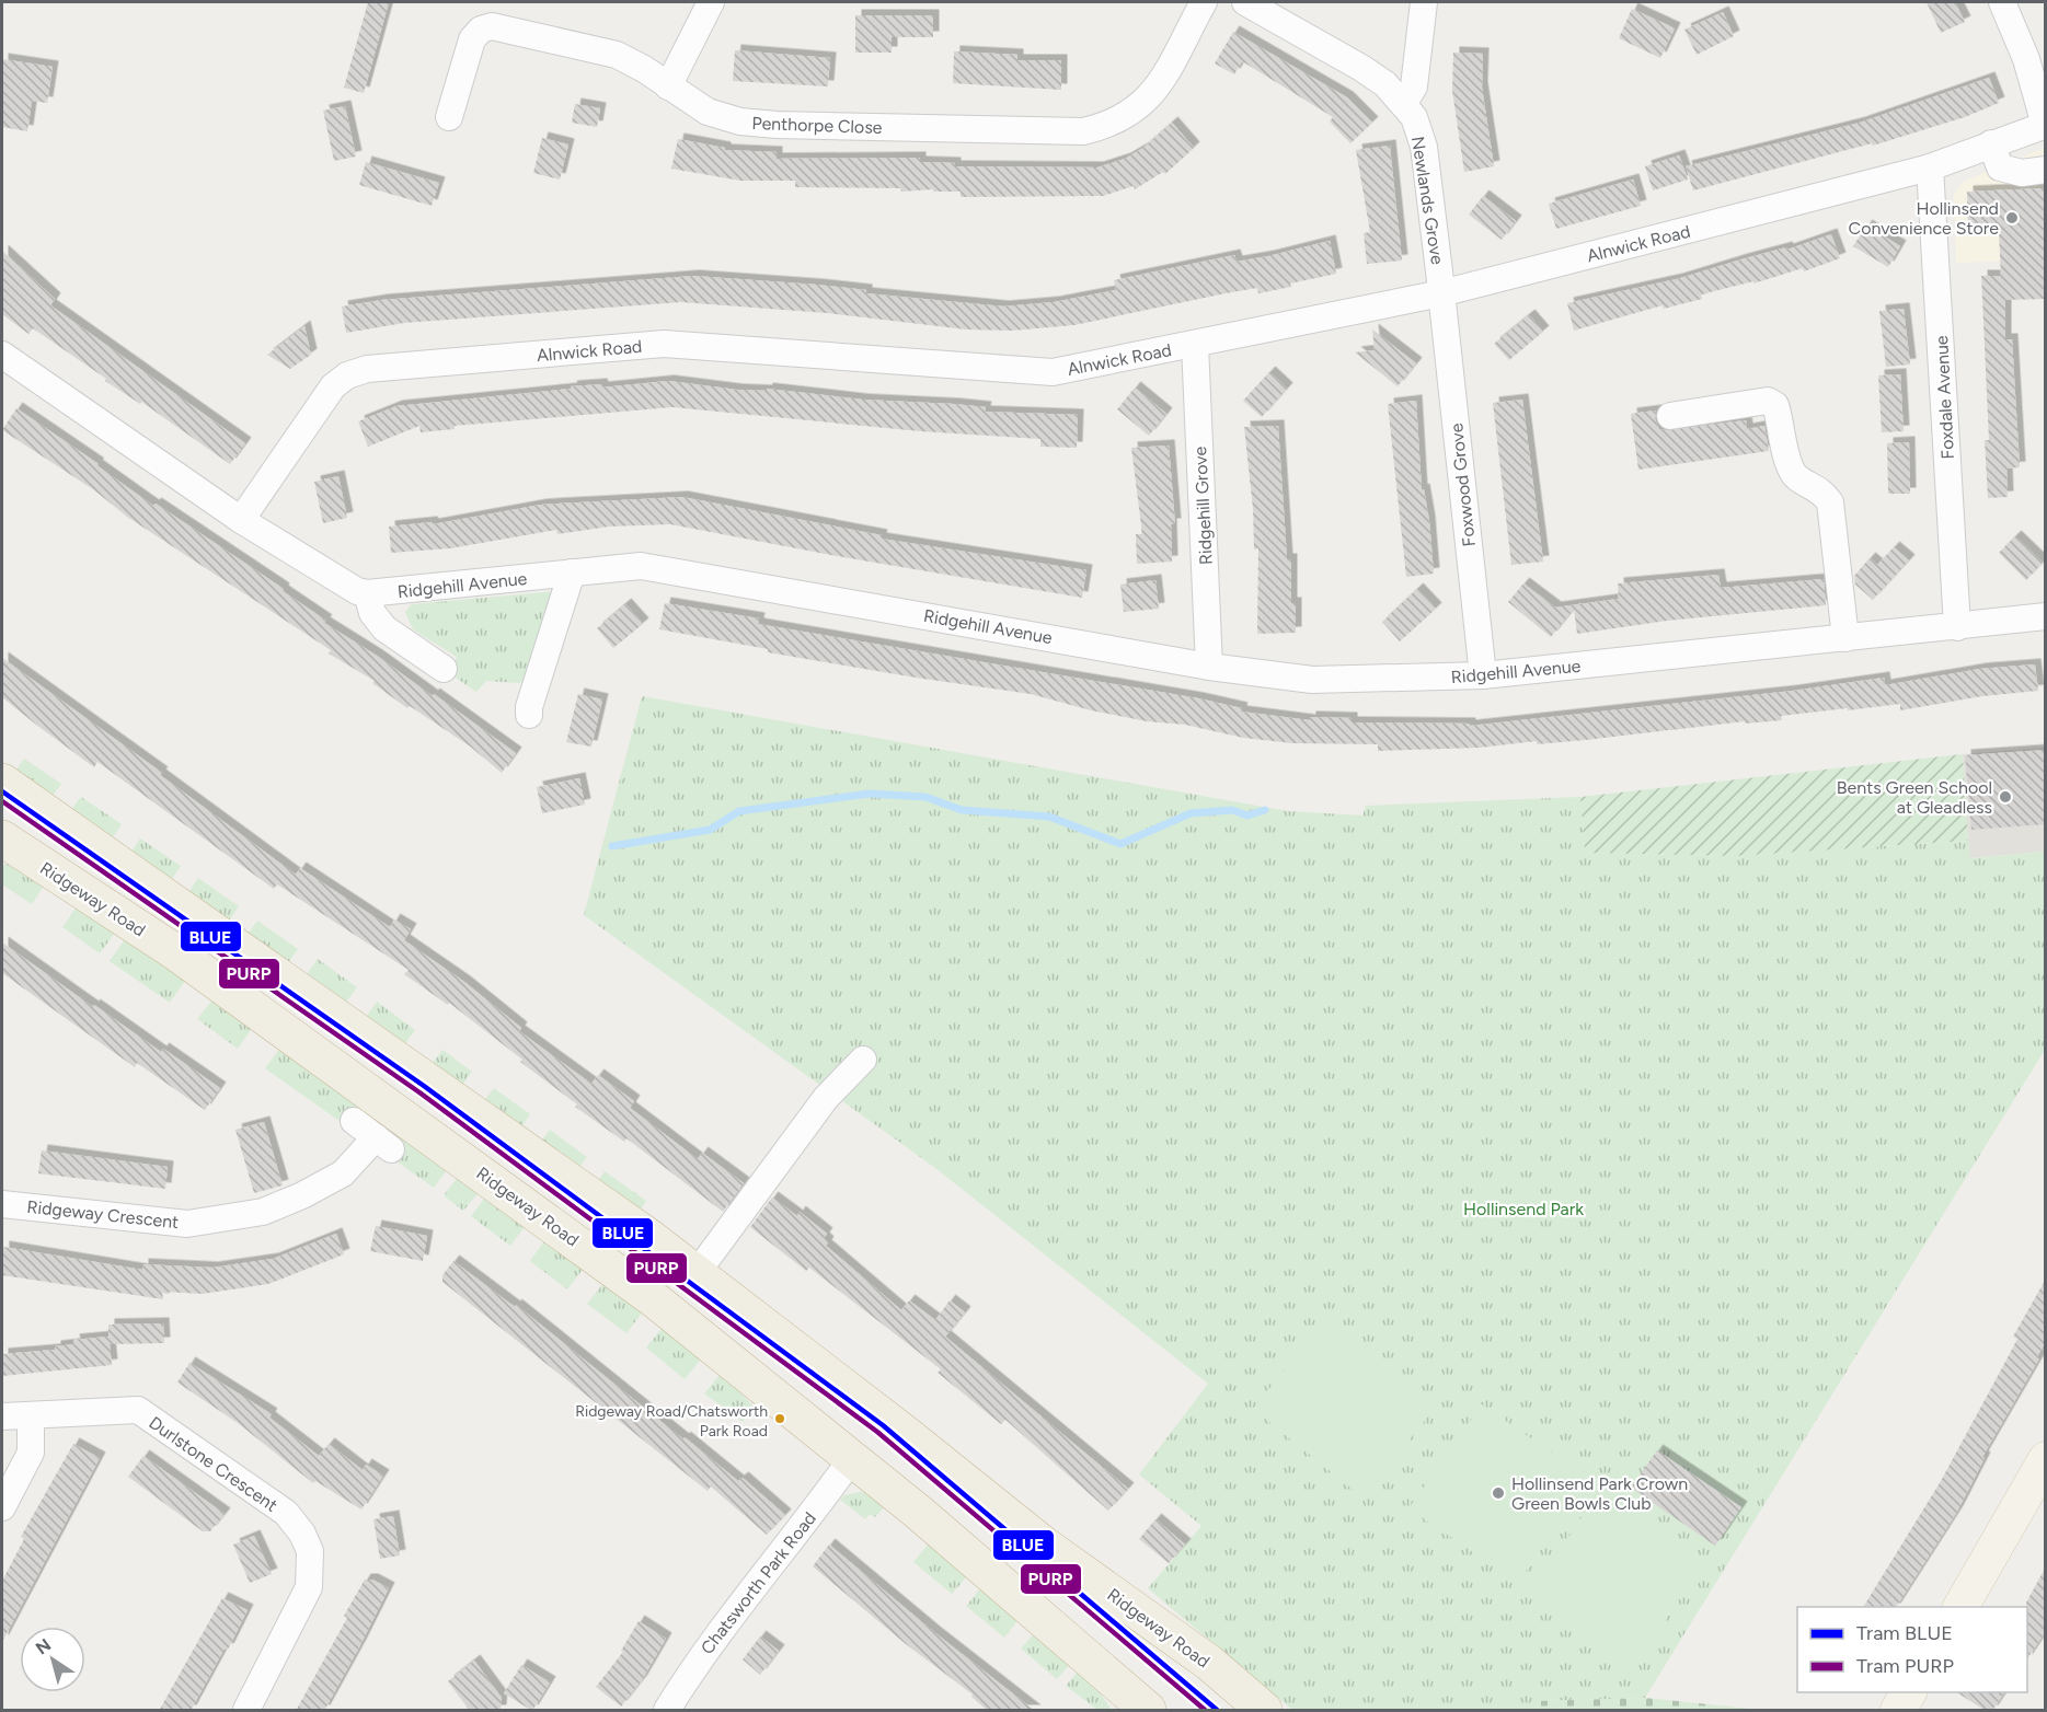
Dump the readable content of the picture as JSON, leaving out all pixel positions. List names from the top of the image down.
{
  "streets": {
    "highway": ["Ridgeway Road"],
    "street": [
      "Penthorpe Close",
      "Newlands Grove",
      "Alnwick Road",
      "Foxdale Avenue",
      "Foxwood Grove",
      "Ridgehill Grove",
      "Ridgehill Avenue",
      "Ridgeway Crescent",
      "Durlstone Crescent",
      "Chatsworth Park Road"
    ]
  },
  "crossings": [
    ["Newlands Grove", "Alnwick Road"],
    ["Newlands Grove", "Foxwood Grove"],
    ["Alnwick Road", "Foxdale Avenue"],
    ["Alnwick Road", "Foxwood Grove"],
    ["Alnwick Road", "Ridgehill Grove"],
    ["Foxdale Avenue", "Ridgehill Avenue"],
    ["Foxwood Grove", "Ridgehill Avenue"],
    ["Ridgehill Grove", "Ridgehill Avenue"],
    ["Ridgeway Road", "Chatsworth Park Road"]
  ],
  "parks": ["Hollinsend Park"],
  "places": [
    "Hollinsend Convenience Store",
    "Bents Green School at Gleadless",
    "Ridgeway Road/Chatsworth Park Road",
    "Hollinsend Park Crown Green Bowls Club"
  ],
  "lines": ["tram line BLUE", "tram line PURP"],
  "legend": ["Tram BLUE", "Tram PURP"],
  "north": "top left"
}
